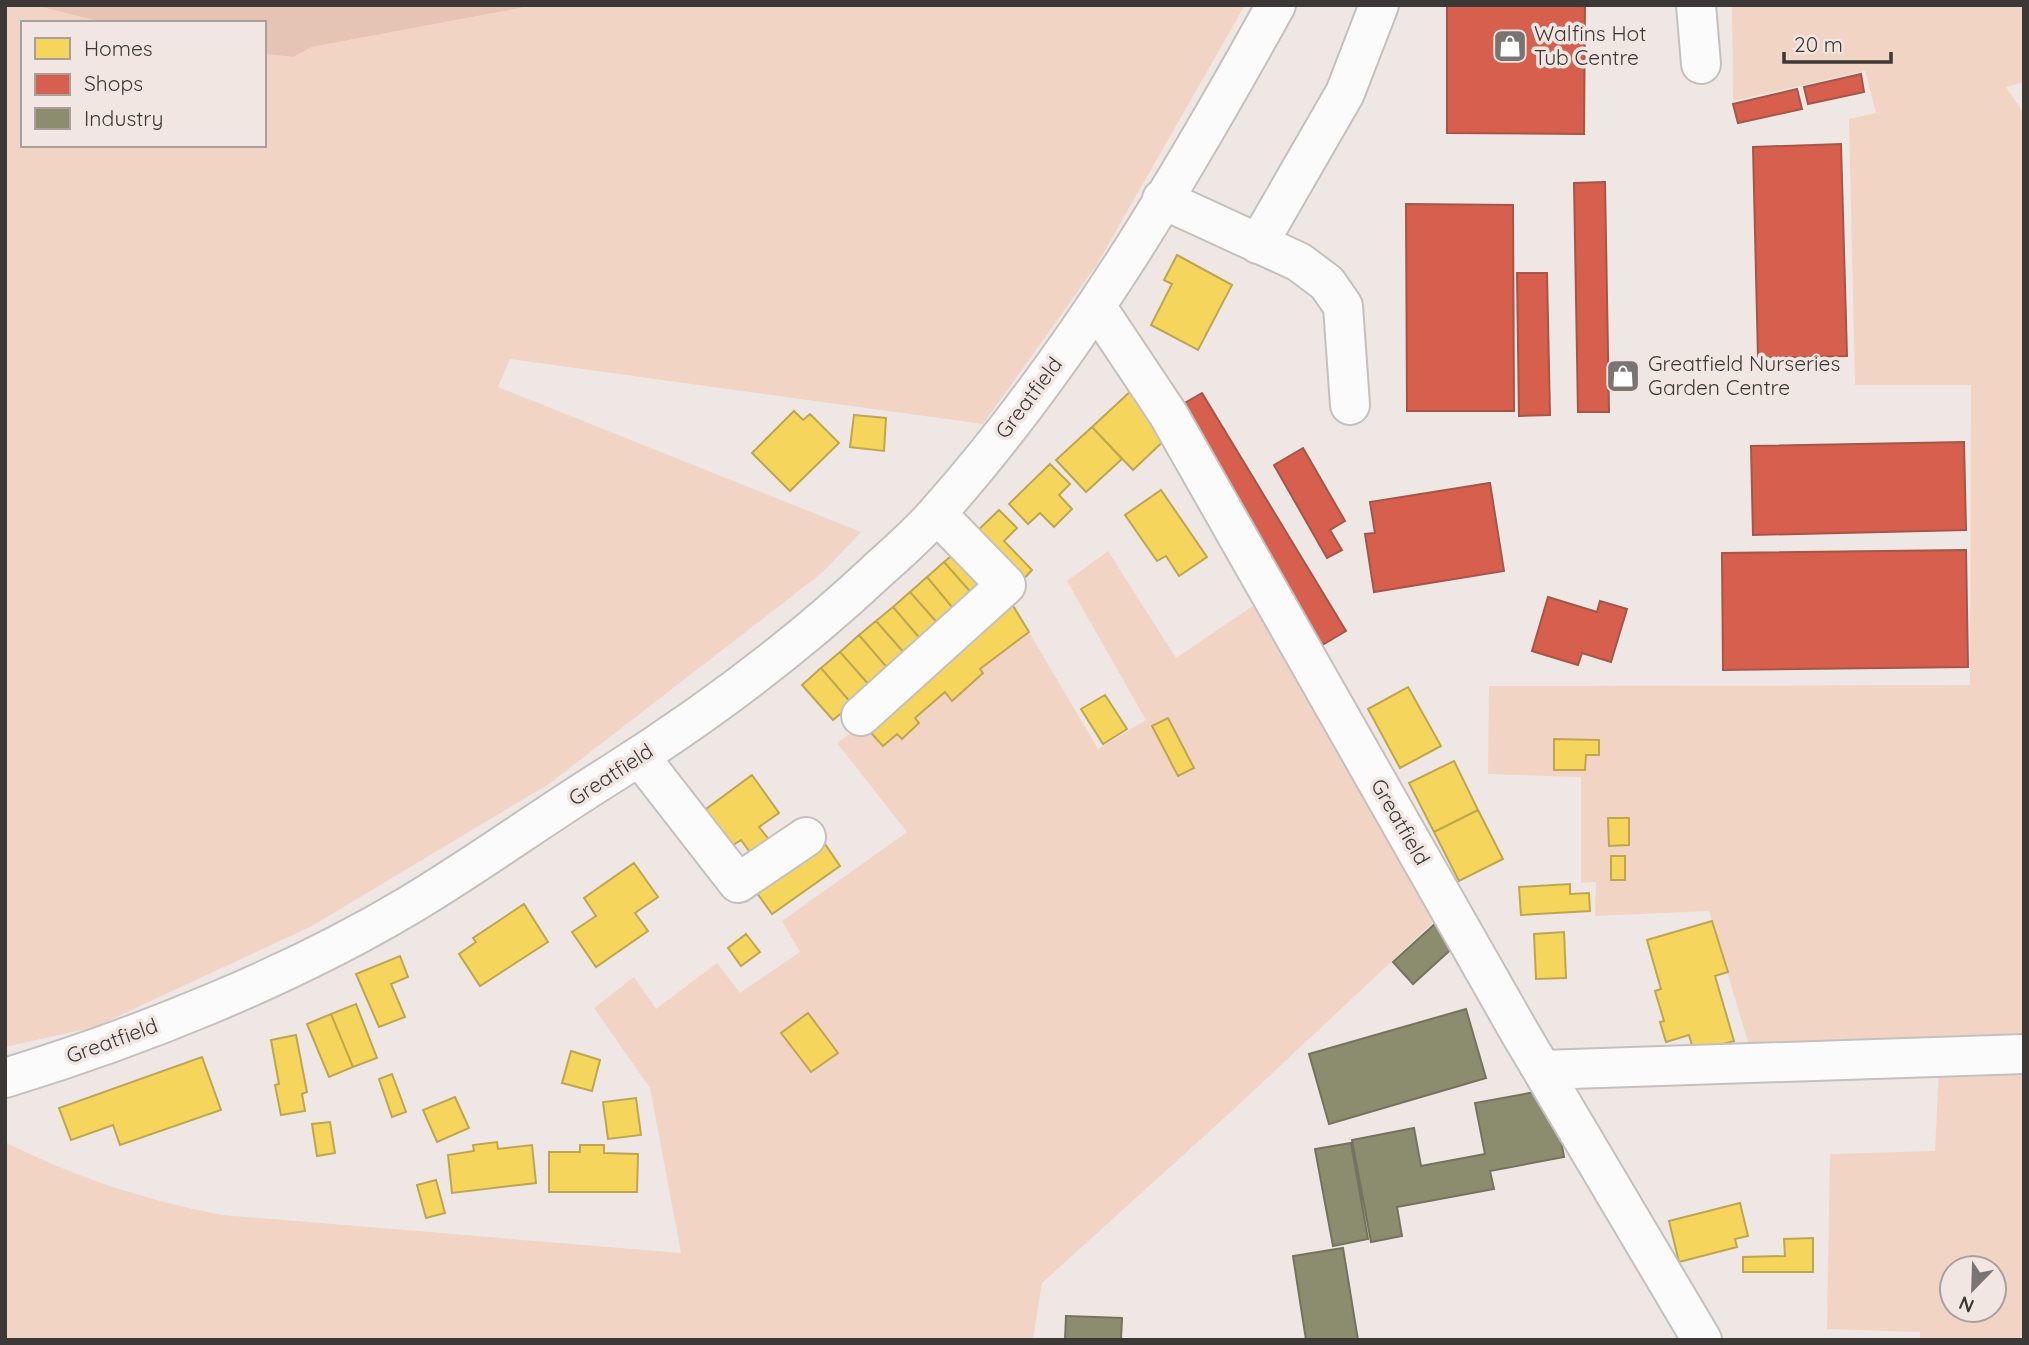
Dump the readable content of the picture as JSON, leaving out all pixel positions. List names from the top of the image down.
{
  "streets": {
    "street": ["Greatfield"]
  },
  "places": {
    "shop": ["Walfins Hot Tub Centre", "Greatfield Nurseries Garden Centre"]
  },
  "legend": ["Homes", "Shops", "Industry"],
  "scale_bar": "20 m",
  "north": "bottom left"
}
